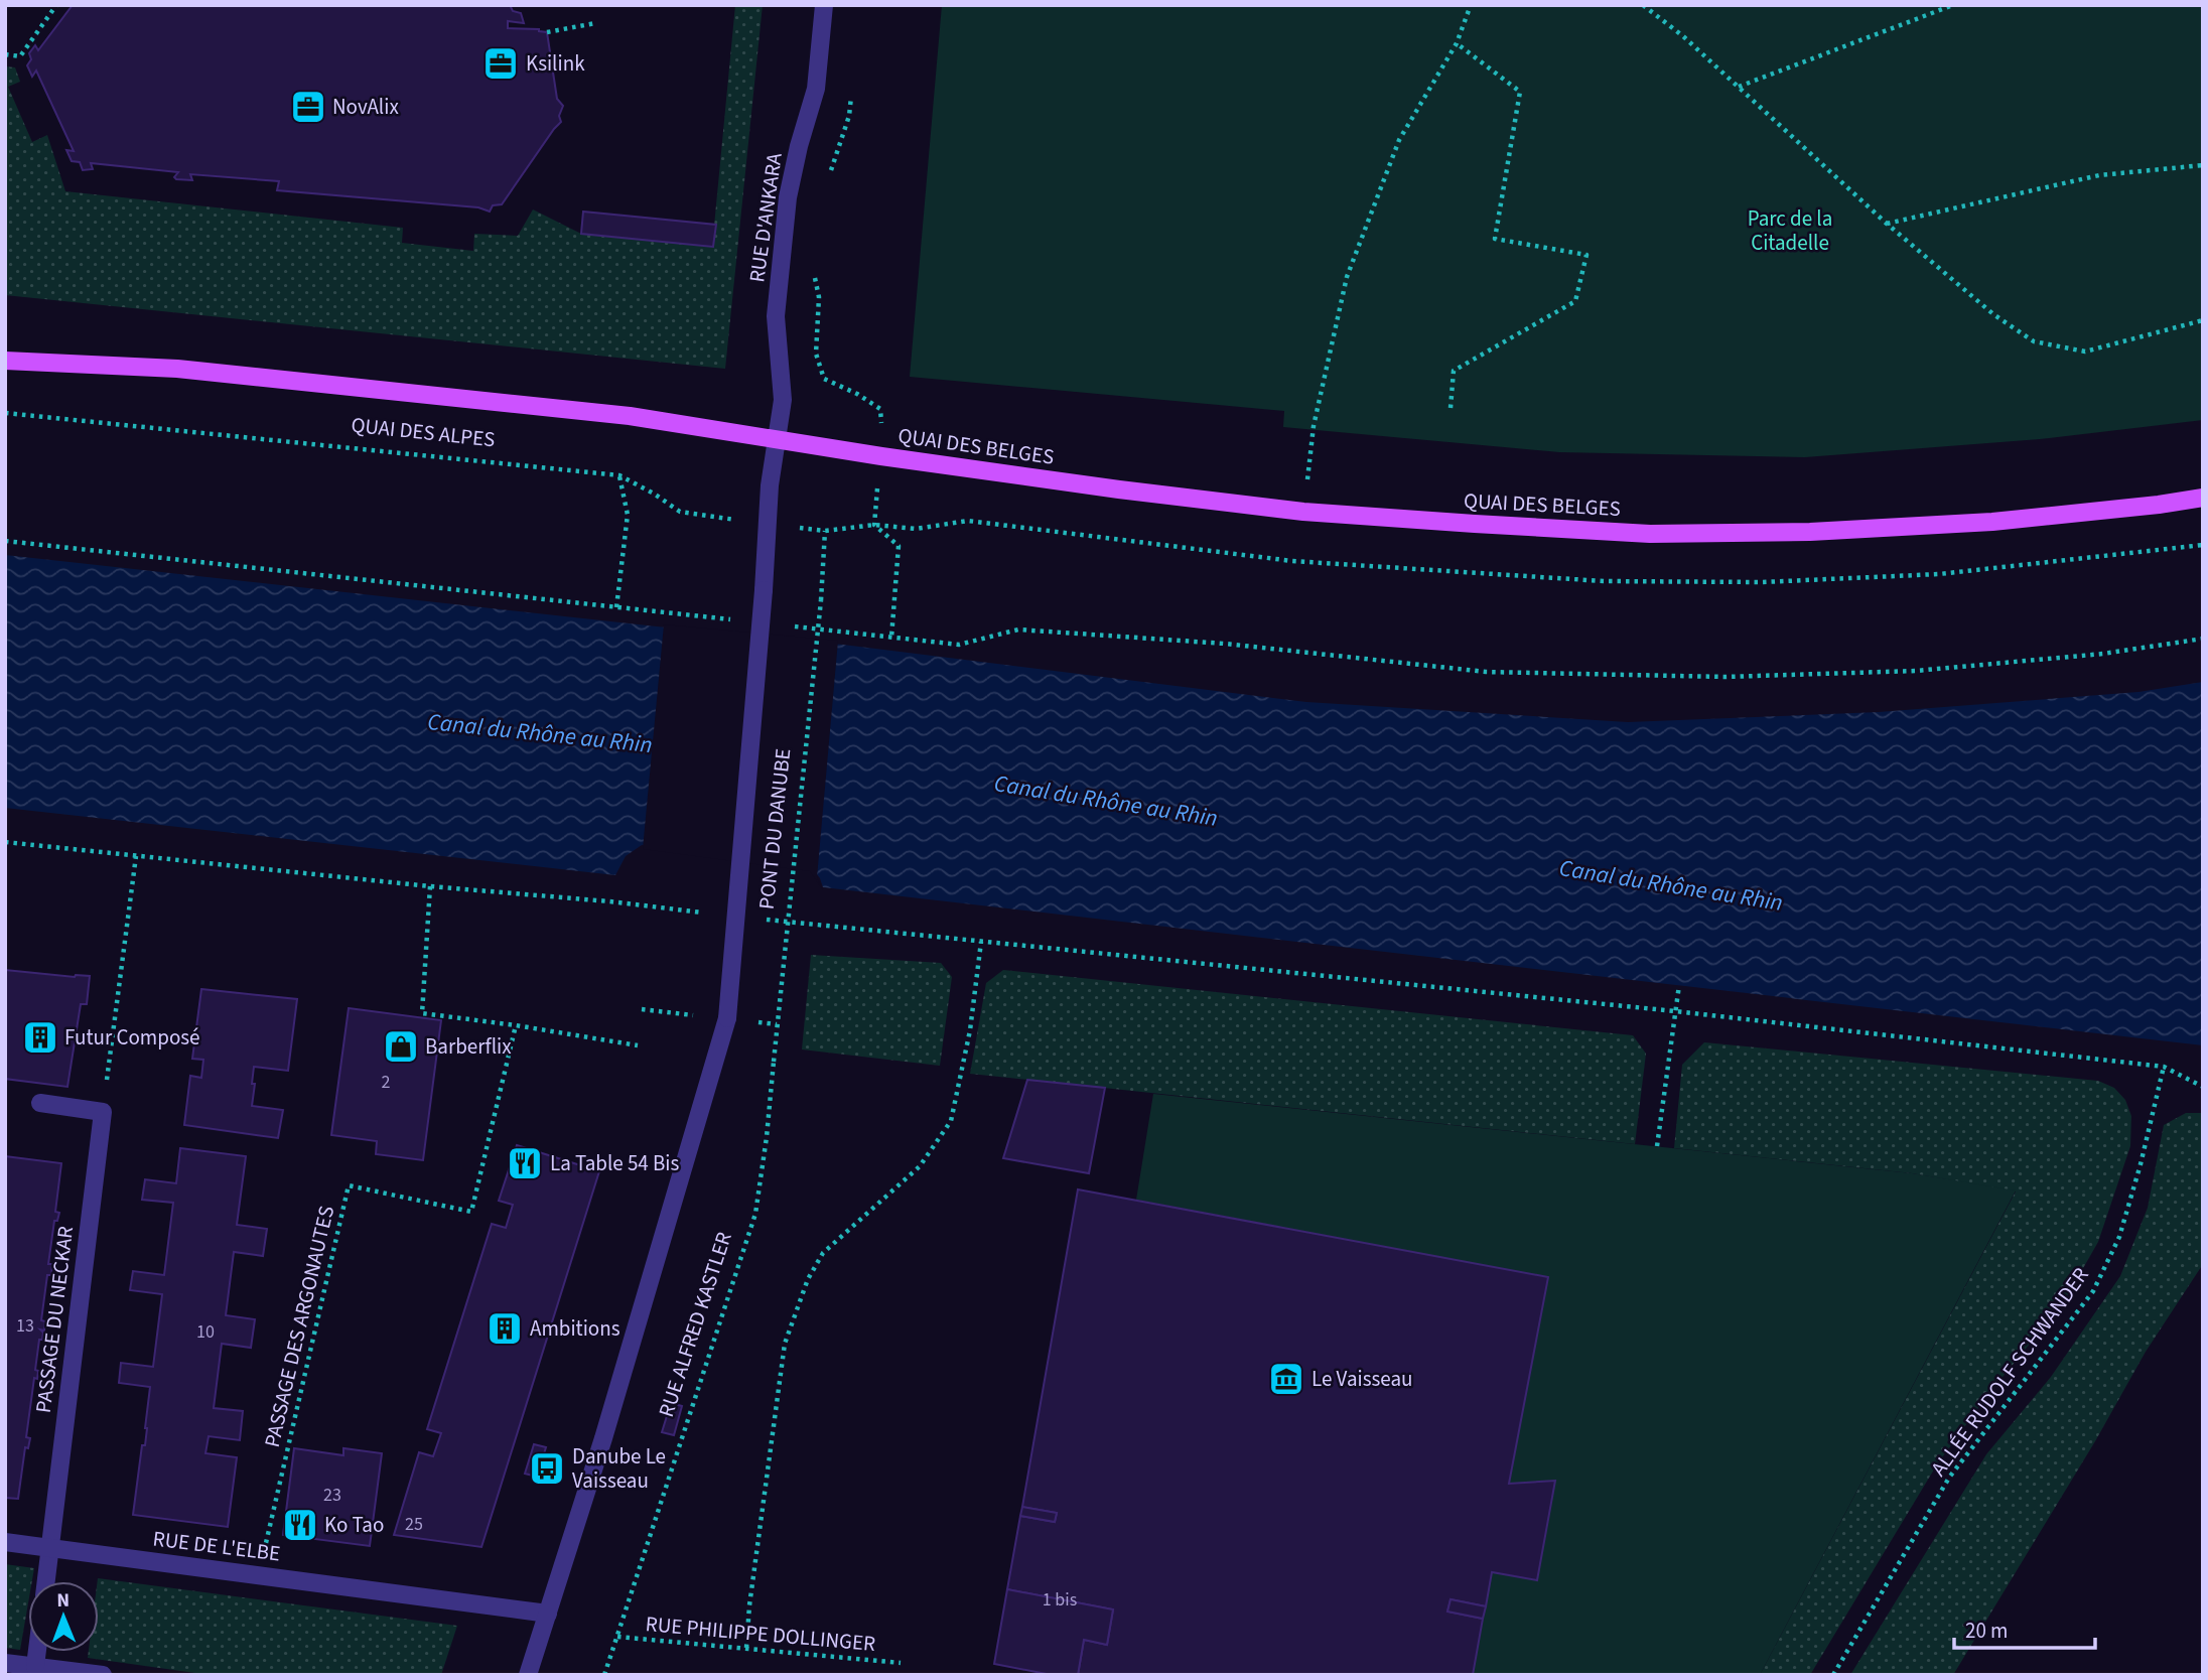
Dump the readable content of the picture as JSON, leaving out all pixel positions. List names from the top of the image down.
{
  "streets": {
    "main road": ["QUAI DES ALPES", "QUAI DES BELGES"],
    "street": [
      "RUE D'ANKARA",
      "PONT DU DANUBE",
      "PASSAGE DU NECKAR",
      "RUE DE L'ELBE"
    ],
    "path": [
      "RUE ALFRED KASTLER",
      "PASSAGE DES ARGONAUTES",
      "ALLÉE RUDOLF SCHWANDER",
      "RUE PHILIPPE DOLLINGER"
    ]
  },
  "crossings": [
    ["RUE D'ANKARA", "QUAI DES ALPES"],
    ["RUE D'ANKARA", "QUAI DES BELGES"],
    ["QUAI DES ALPES", "QUAI DES BELGES"],
    ["QUAI DES ALPES", "PONT DU DANUBE"],
    ["PONT DU DANUBE", "RUE ALFRED KASTLER"],
    ["PONT DU DANUBE", "RUE DE L'ELBE"],
    ["PASSAGE DU NECKAR", "RUE DE L'ELBE"],
    ["RUE ALFRED KASTLER", "RUE PHILIPPE DOLLINGER"],
    ["PASSAGE DES ARGONAUTES", "RUE DE L'ELBE"]
  ],
  "water": ["Canal du Rhône au Rhin"],
  "parks": ["Parc de la Citadelle"],
  "places": {
    "office": ["Ksilink", "NovAlix"],
    "building": ["Futur Composé", "Ambitions"],
    "shop": ["Barberflix"],
    "restaurant": ["La Table 54 Bis", "Ko Tao"],
    "museum": ["Le Vaisseau"],
    "bus stop": ["Danube Le Vaisseau"]
  },
  "house_numbers": [
    "2",
    "13",
    "10",
    "23",
    "25",
    "1 bis"
  ],
  "scale_bar": "20 m",
  "north": "top"
}
